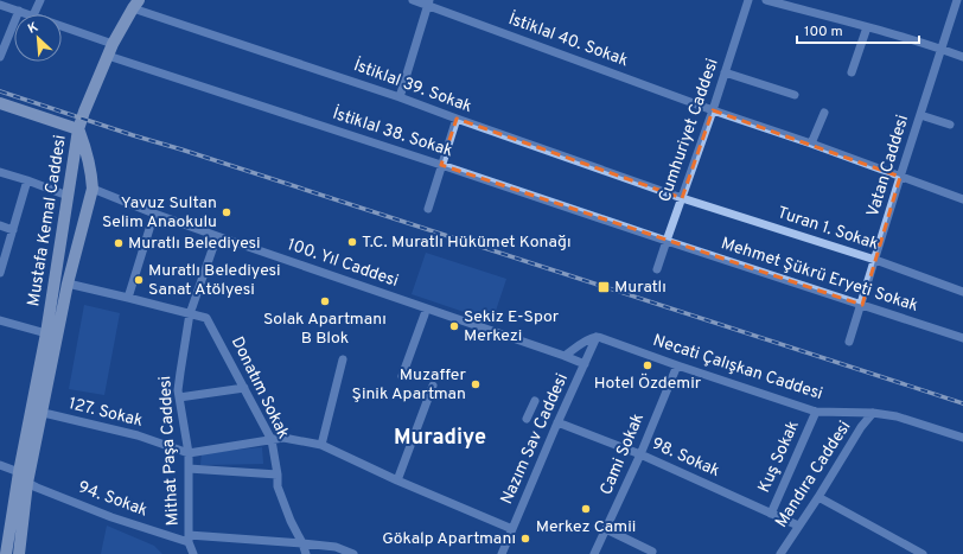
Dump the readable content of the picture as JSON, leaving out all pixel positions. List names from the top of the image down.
{
  "streets": {
    "main road": ["Mustafa Kemal Caddesi"],
    "street": [
      "İstiklal 40. Sokak",
      "İstiklal 39. Sokak",
      "Cumhuriyet Caddesi",
      "İstiklal 38. Sokak",
      "Vatan Caddesi",
      "Turan 1. Sokak",
      "100. Yıl Caddesi",
      "Mehmet Şükrü Eryeti Sokak",
      "Necati Çalışkan Caddesi",
      "Donatım Sokak",
      "127. Sokak",
      "Nazım Sav Caddesi",
      "Mithat Paşa Caddesi",
      "Cami Sokak",
      "Kuş Sokak",
      "98. Sokak",
      "Mandıra Caddesi",
      "94. Sokak"
    ]
  },
  "crossings": [
    ["İstiklal 40. Sokak", "Cumhuriyet Caddesi"],
    ["İstiklal 40. Sokak", "Vatan Caddesi"],
    ["İstiklal 39. Sokak", "Cumhuriyet Caddesi"],
    ["İstiklal 39. Sokak", "Turan 1. Sokak"],
    ["Cumhuriyet Caddesi", "İstiklal 38. Sokak"],
    ["Cumhuriyet Caddesi", "Turan 1. Sokak"],
    ["Cumhuriyet Caddesi", "Mehmet Şükrü Eryeti Sokak"],
    ["İstiklal 38. Sokak", "Mehmet Şükrü Eryeti Sokak"],
    ["Vatan Caddesi", "Turan 1. Sokak"],
    ["Vatan Caddesi", "Mehmet Şükrü Eryeti Sokak"],
    ["Mustafa Kemal Caddesi", "100. Yıl Caddesi"],
    ["Mustafa Kemal Caddesi", "127. Sokak"],
    ["Mustafa Kemal Caddesi", "94. Sokak"],
    ["100. Yıl Caddesi", "Nazım Sav Caddesi"],
    ["100. Yıl Caddesi", "Mithat Paşa Caddesi"],
    ["Necati Çalışkan Caddesi", "Nazım Sav Caddesi"],
    ["Necati Çalışkan Caddesi", "Cami Sokak"],
    ["Necati Çalışkan Caddesi", "Kuş Sokak"],
    ["Necati Çalışkan Caddesi", "Mandıra Caddesi"],
    ["Donatım Sokak", "Mithat Paşa Caddesi"],
    ["Donatım Sokak", "94. Sokak"],
    ["127. Sokak", "Mithat Paşa Caddesi"],
    ["Nazım Sav Caddesi", "98. Sokak"],
    ["Mithat Paşa Caddesi", "94. Sokak"],
    ["Cami Sokak", "98. Sokak"],
    ["Kuş Sokak", "98. Sokak"],
    ["98. Sokak", "Mandıra Caddesi"]
  ],
  "districts": ["Muradiye"],
  "places": {
    "other": [
      "Yavuz Sultan Selim Anaokulu",
      "T.C. Muratlı Hükümet Konağı",
      "Muratlı Belediyesi",
      "Muratlı Belediyesi Sanat Atölyesi",
      "Solak Apartmanı B Blok",
      "Sekiz E-Spor Merkezi",
      "Hotel Özdemir",
      "Muzaffer Şinik Apartman",
      "Merkez Camii",
      "Gökalp Apartmanı"
    ],
    "transit": ["Muratlı"]
  },
  "scale_bar": "100 m",
  "north": "top left"
}
